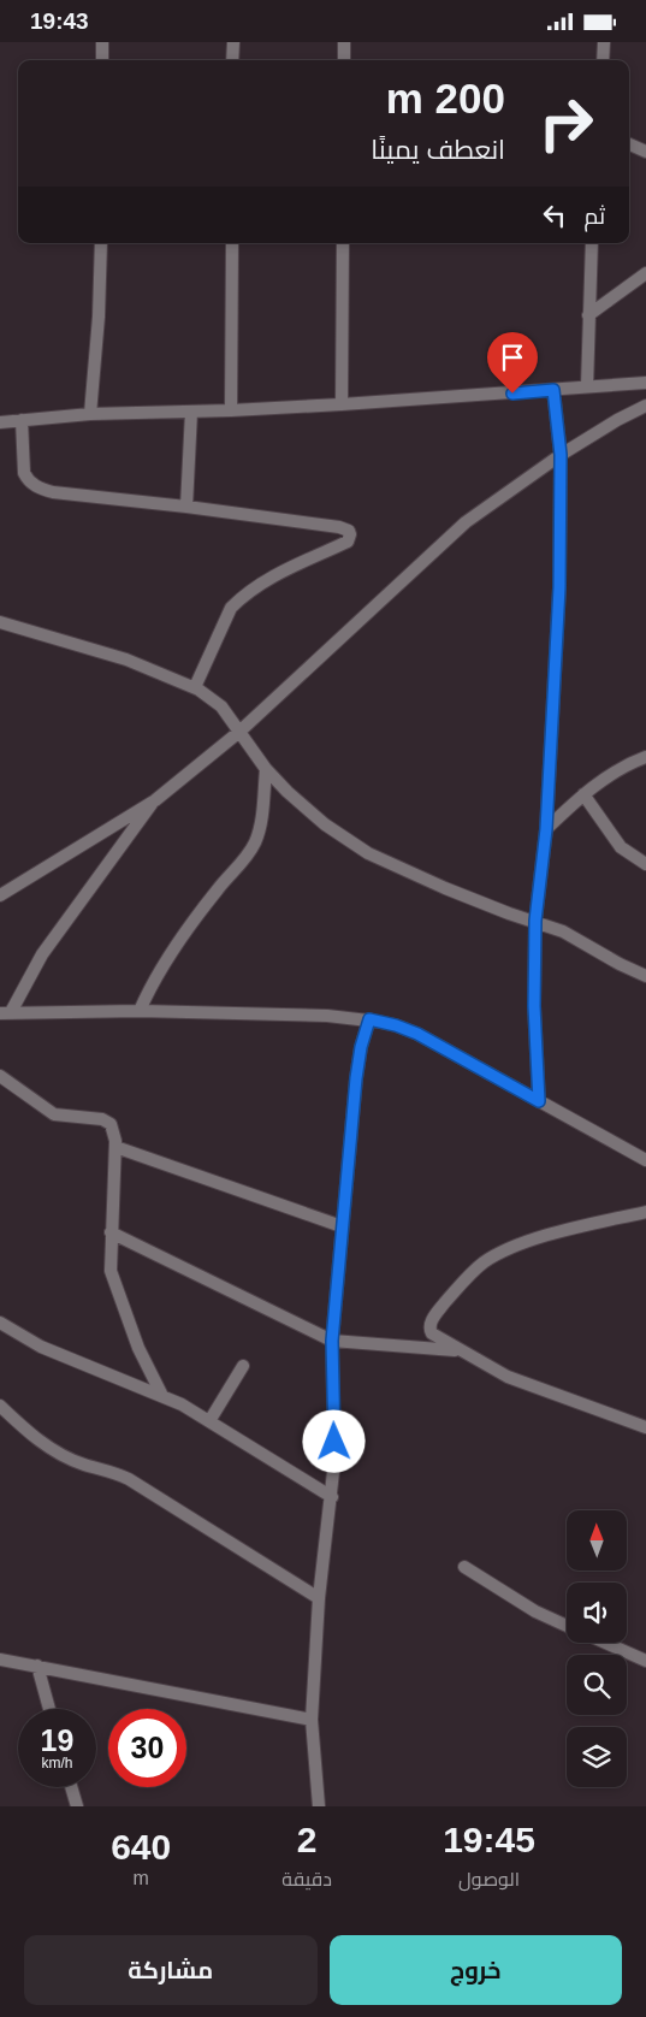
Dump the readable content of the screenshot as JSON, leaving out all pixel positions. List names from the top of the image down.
{
  "north": "top",
  "page": {
    "status": "19:43",
    "turn": ["200 m", "انعطف يمينًا"],
    "then": "ثم",
    "speed": "19 km/h",
    "limit": "30",
    "eta": [
      "19:45",
      "الوصول",
      "2",
      "دقيقة",
      "640",
      "m"
    ],
    "buttons": ["خروج", "مشاركة"]
  }
}
